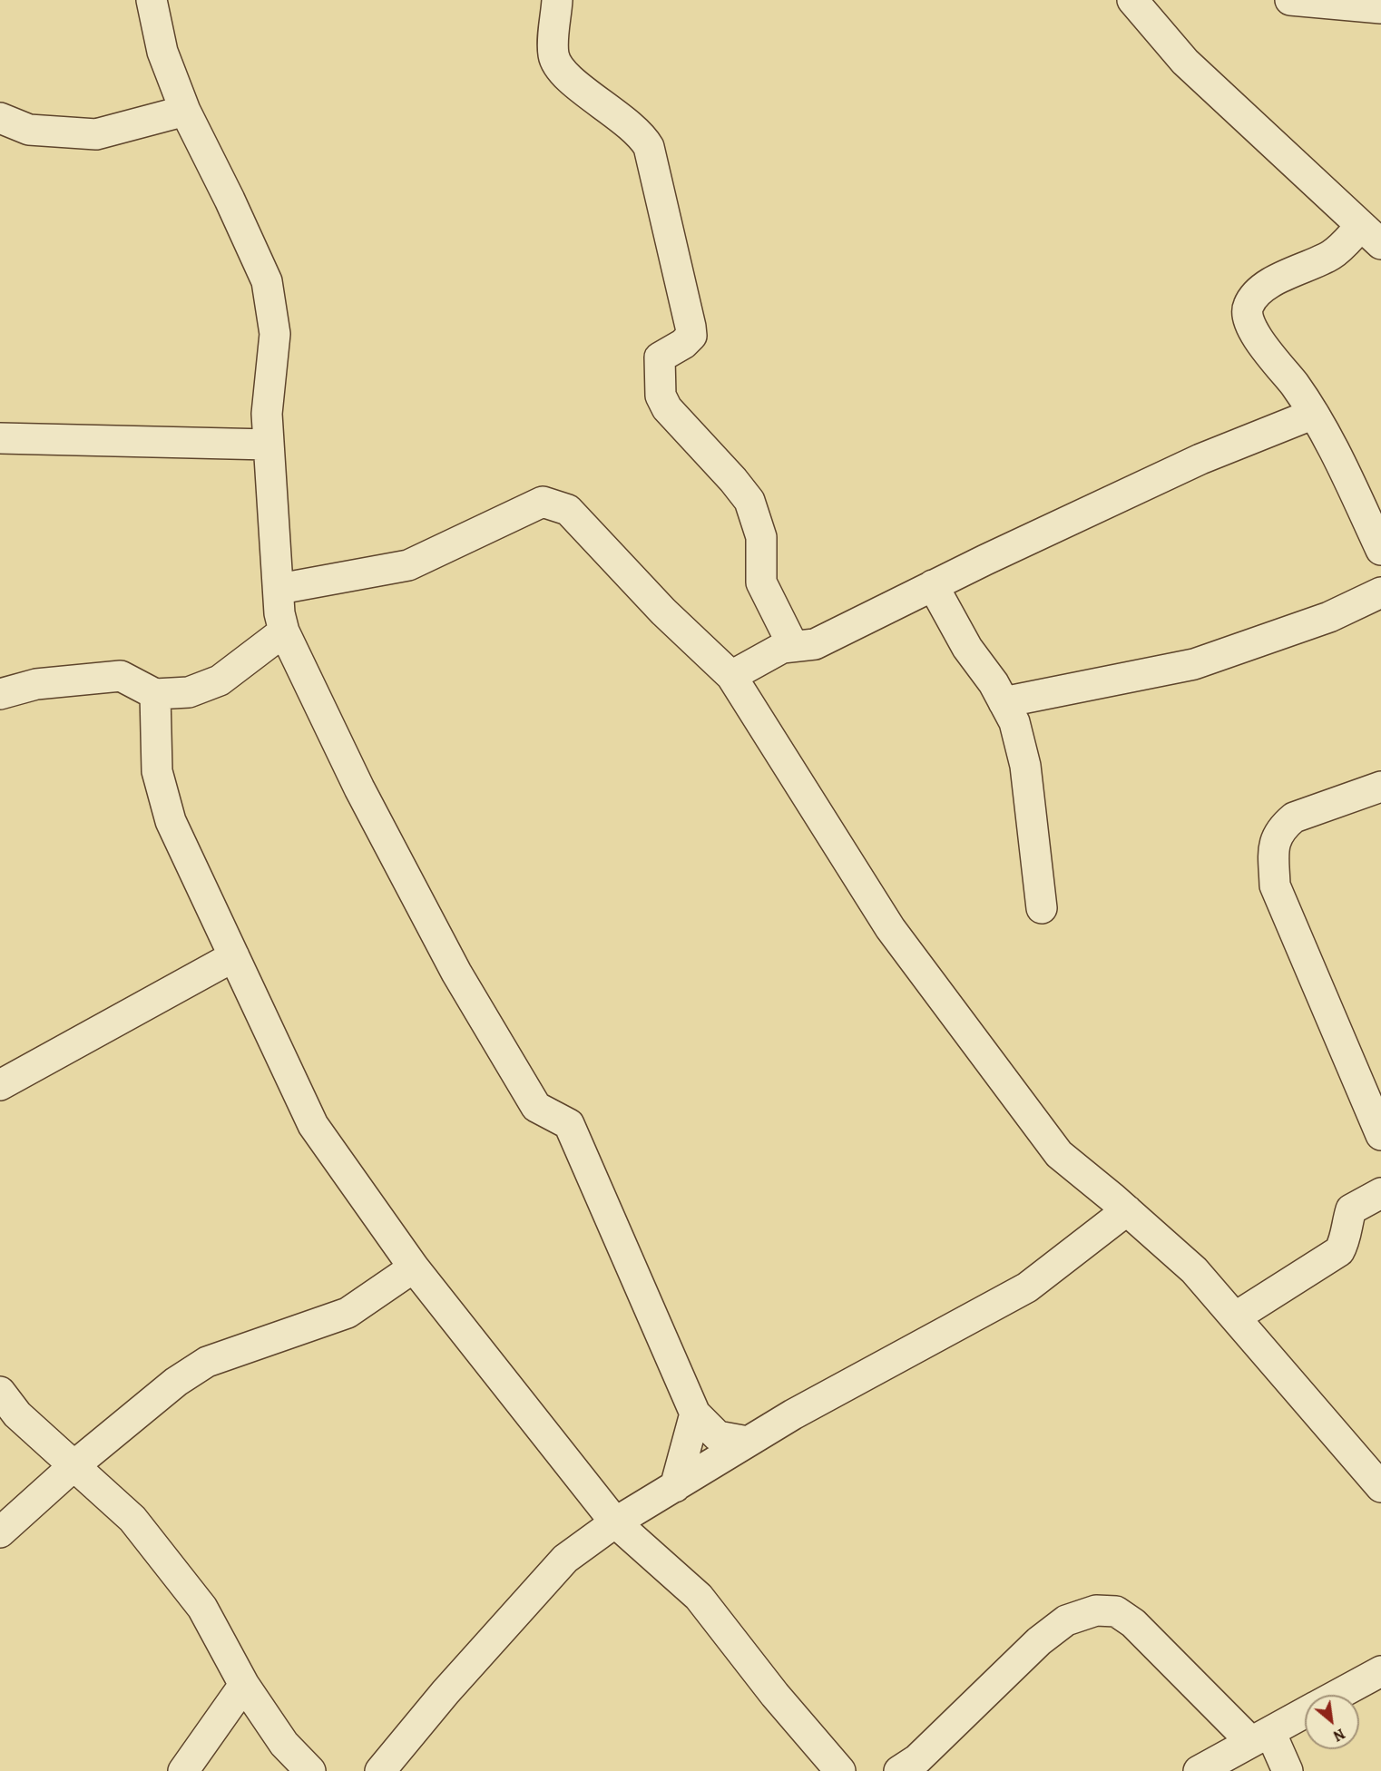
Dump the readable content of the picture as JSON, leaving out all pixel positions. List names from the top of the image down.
{
  "north": "bottom right"
}
